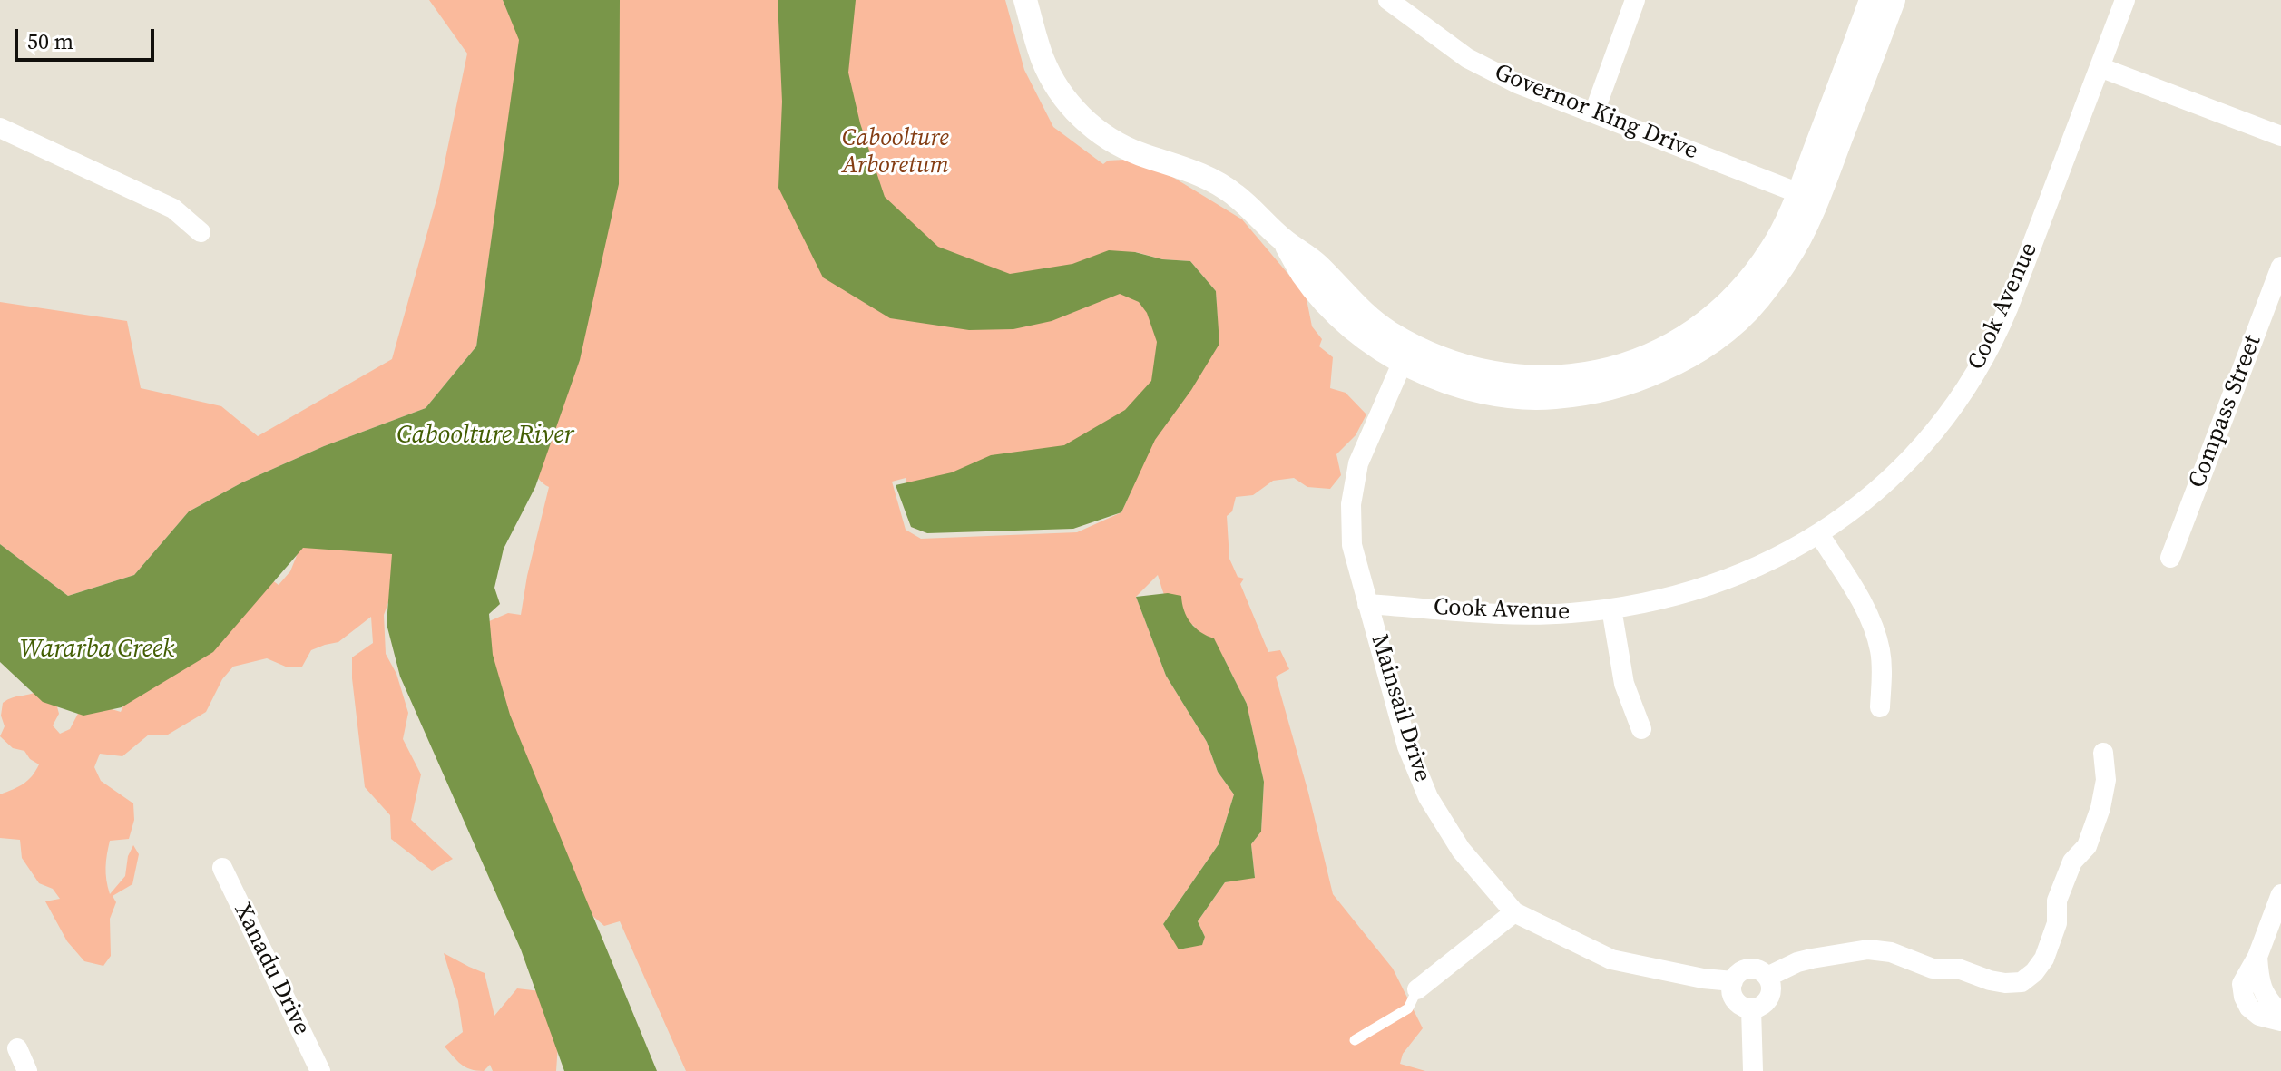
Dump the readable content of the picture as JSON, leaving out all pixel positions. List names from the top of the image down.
{
  "streets": {
    "street": [
      "Governor King Drive",
      "Cook Avenue",
      "Compass Street",
      "Mainsail Drive",
      "Xanadu Drive"
    ]
  },
  "crossings": [
    ["Cook Avenue", "Mainsail Drive"]
  ],
  "water": ["Caboolture River", "Wararba Creek"],
  "parks": ["Caboolture Arboretum"],
  "scale_bar": "50 m"
}
